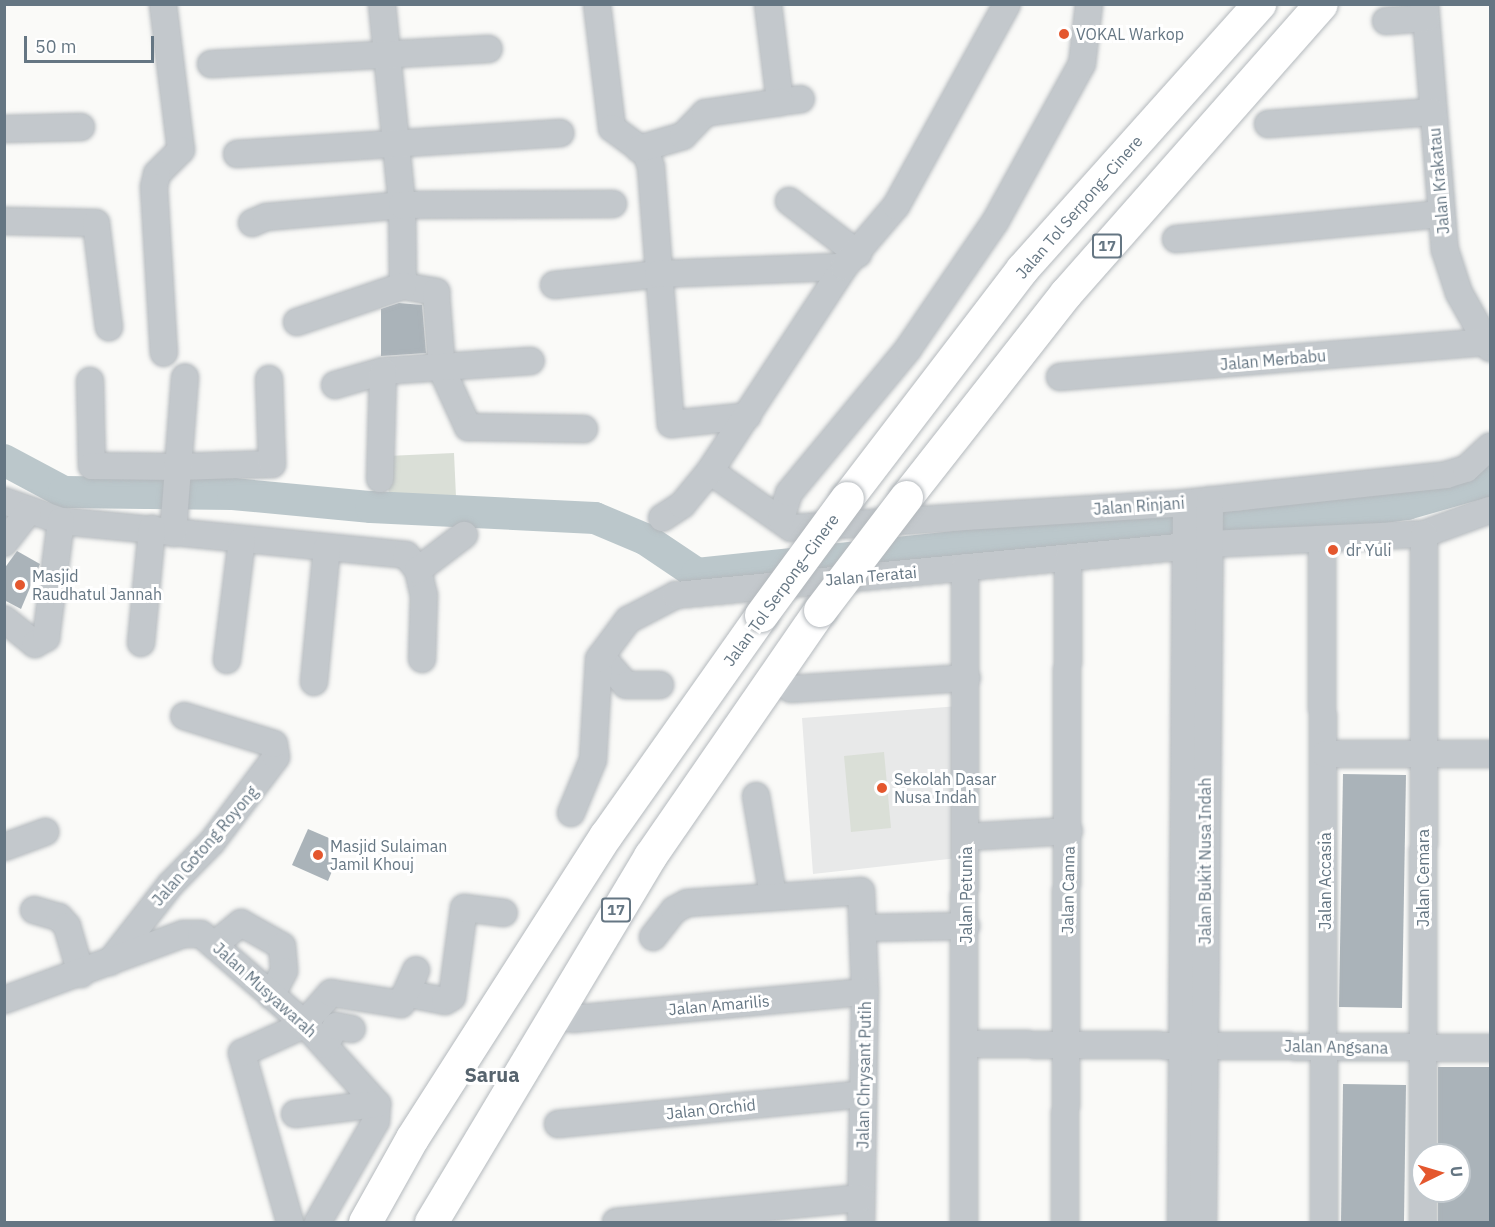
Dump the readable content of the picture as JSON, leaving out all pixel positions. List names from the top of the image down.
{
  "streets": {
    "highway": ["Jalan Tol Serpong–Cinere", "17"],
    "street": [
      "Jalan Krakatau",
      "Jalan Merbabu",
      "Jalan Rinjani",
      "Jalan Teratai",
      "Jalan Gotong Royong",
      "Jalan Bukit Nusa Indah",
      "Jalan Cemara",
      "Jalan Accasia",
      "Jalan Canna",
      "Jalan Petunia",
      "Jalan Musyawarah",
      "Jalan Amarilis",
      "Jalan Angsana",
      "Jalan Chrysant Putih",
      "Jalan Orchid"
    ]
  },
  "crossings": [
    ["Jalan Krakatau", "Jalan Merbabu"],
    ["Jalan Rinjani", "Jalan Bukit Nusa Indah"],
    ["Jalan Teratai", "Jalan Bukit Nusa Indah"],
    ["Jalan Teratai", "Jalan Cemara"],
    ["Jalan Teratai", "Jalan Accasia"],
    ["Jalan Teratai", "Jalan Canna"],
    ["Jalan Teratai", "Jalan Petunia"],
    ["Jalan Gotong Royong", "Jalan Musyawarah"],
    ["Jalan Bukit Nusa Indah", "Jalan Angsana"],
    ["Jalan Cemara", "Jalan Angsana"],
    ["Jalan Accasia", "Jalan Angsana"],
    ["Jalan Canna", "Jalan Angsana"],
    ["Jalan Petunia", "Jalan Angsana"],
    ["Jalan Amarilis", "Jalan Chrysant Putih"],
    ["Jalan Chrysant Putih", "Jalan Orchid"]
  ],
  "districts": ["Sarua"],
  "places": [
    "VOKAL Warkop",
    "dr Yuli",
    "Masjid Raudhatul Jannah",
    "Sekolah Dasar Nusa Indah",
    "Masjid Sulaiman Jamil Khouj"
  ],
  "scale_bar": "50 m",
  "north": "right"
}
